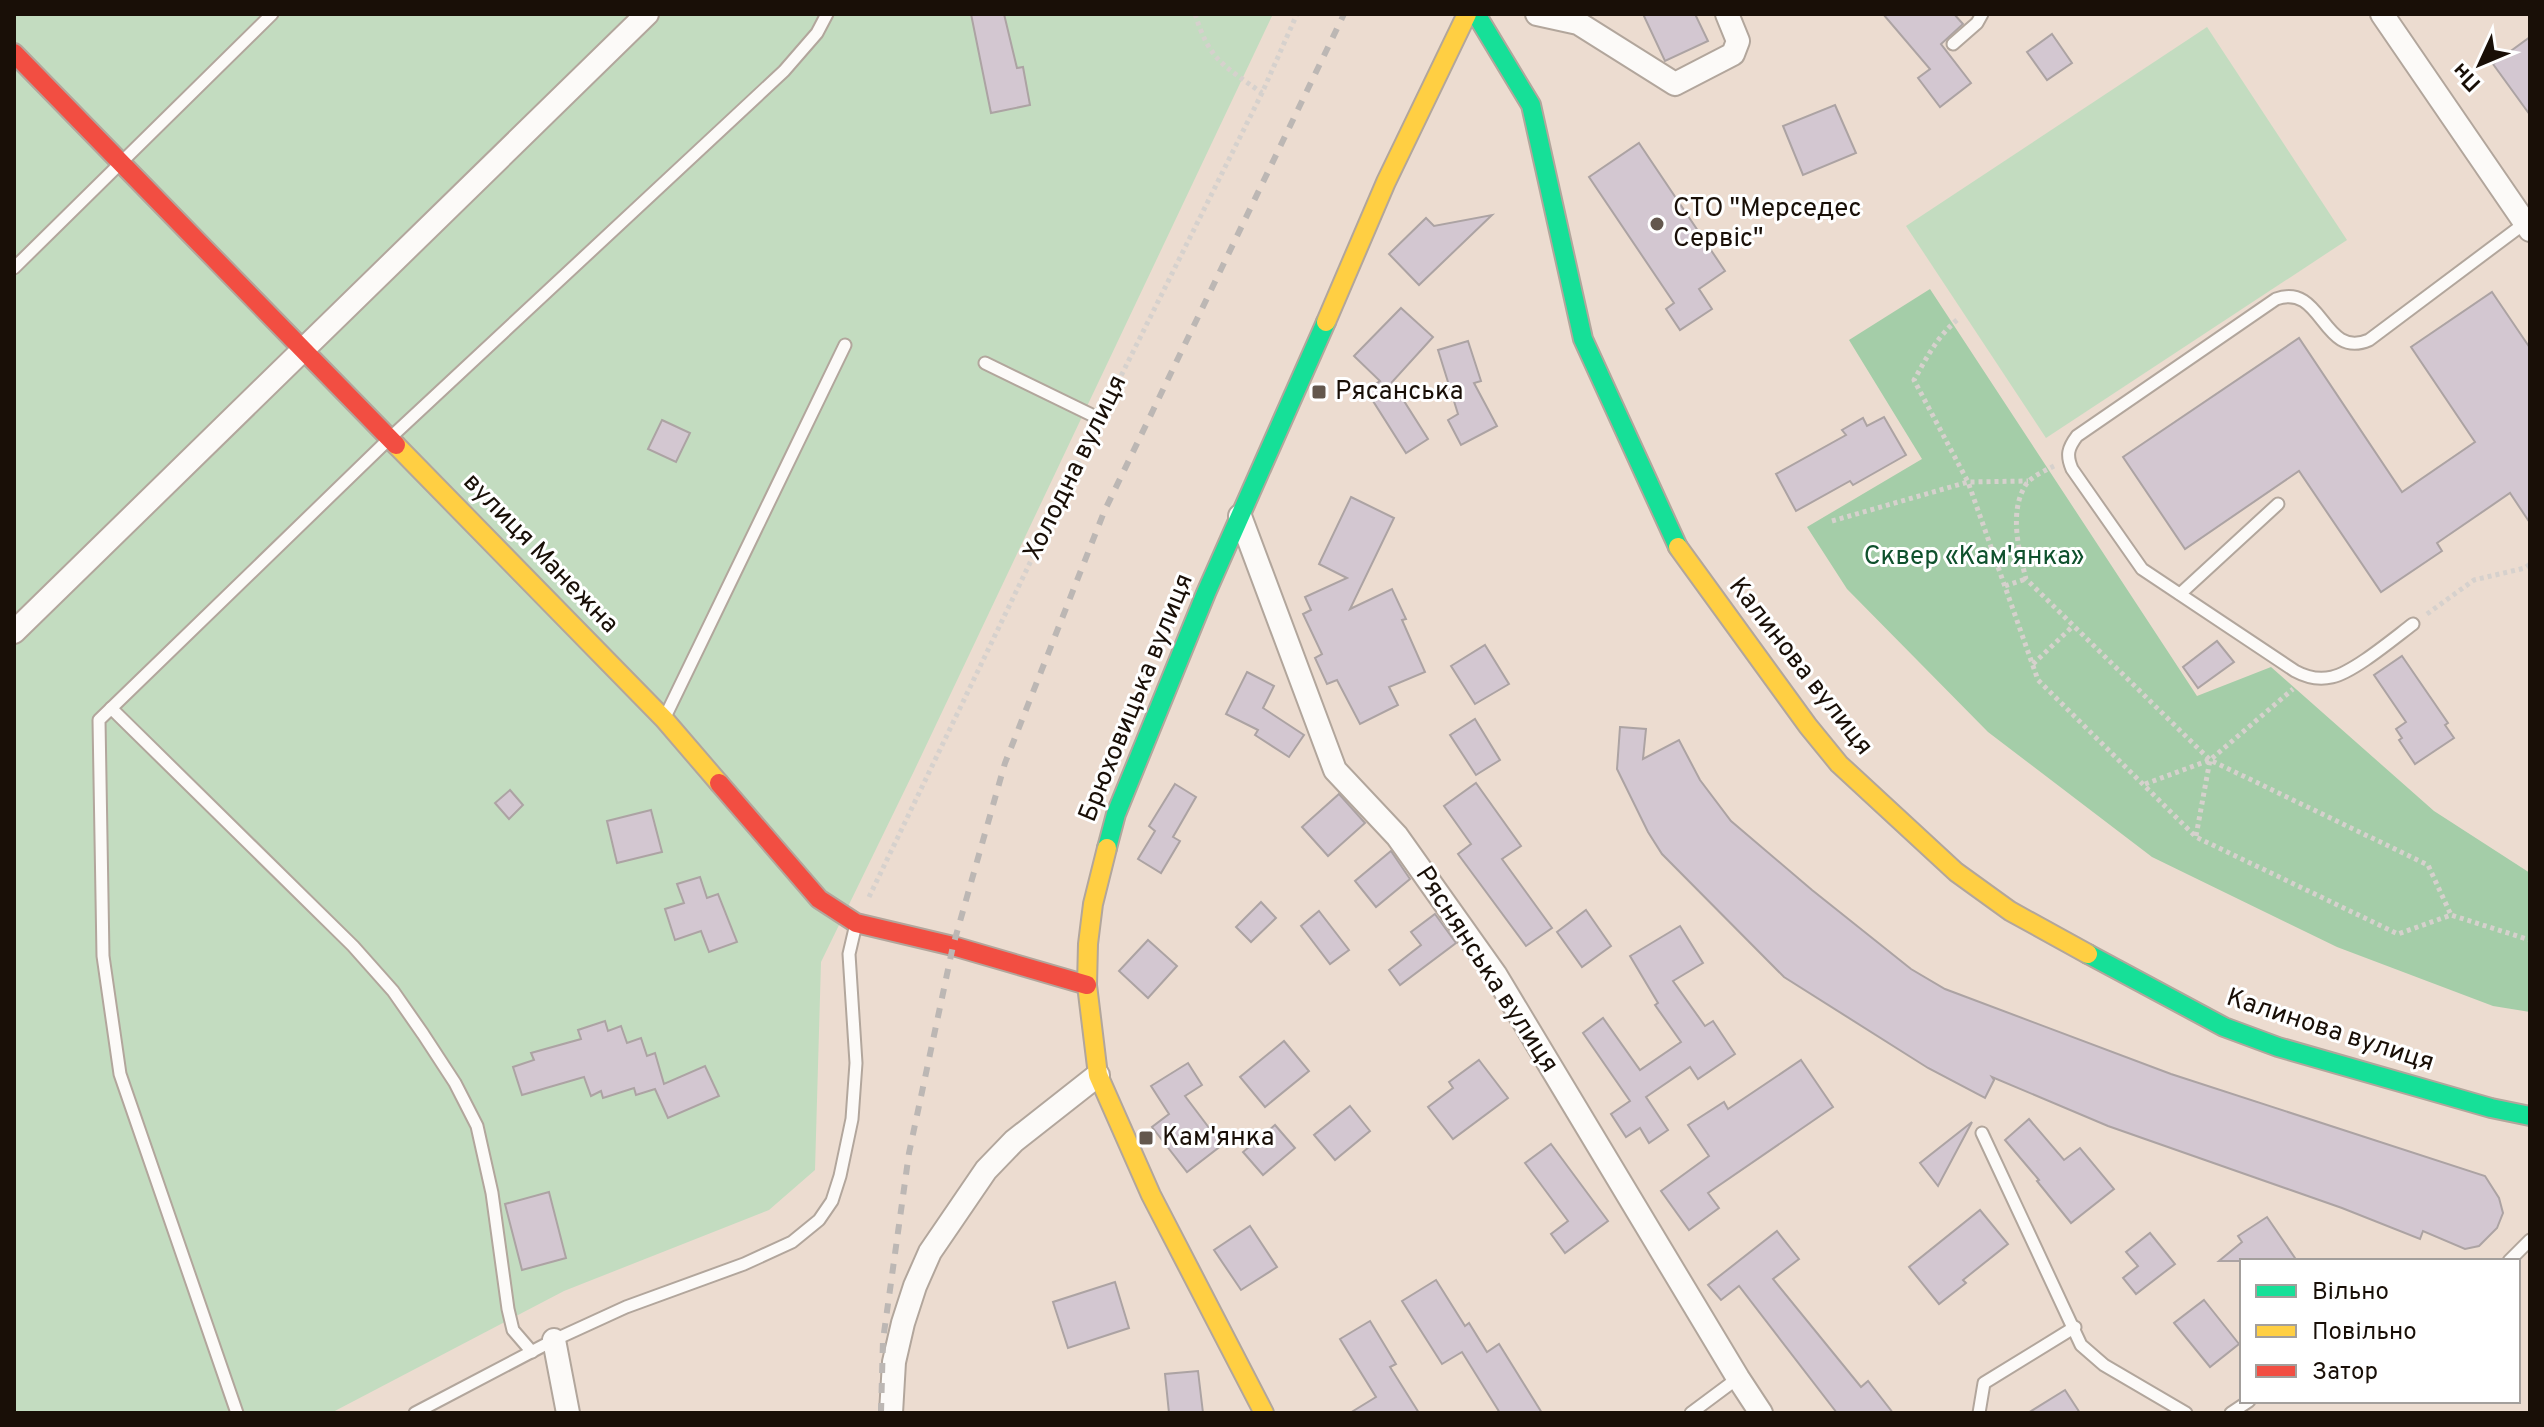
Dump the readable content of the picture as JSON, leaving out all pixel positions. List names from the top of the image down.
{
  "streets": {
    "street": [
      "вулиця Манежна",
      "Калинова вулиця",
      "Брюховицька вулиця",
      "Ряснянська вулиця"
    ],
    "path": ["Холодна вулиця"]
  },
  "crossings": [
    ["Холодна вулиця", "вулиця Манежна"],
    ["вулиця Манежна", "Брюховицька вулиця"],
    ["Брюховицька вулиця", "Ряснянська вулиця"]
  ],
  "parks": ["Сквер «Кам'янка»"],
  "places": {
    "other": ["СТО \"Мерседес Сервіс\""],
    "transit": ["Рясанська", "Кам'янка"]
  },
  "legend": ["Вільно", "Повільно", "Затор"],
  "north": "bottom left"
}
